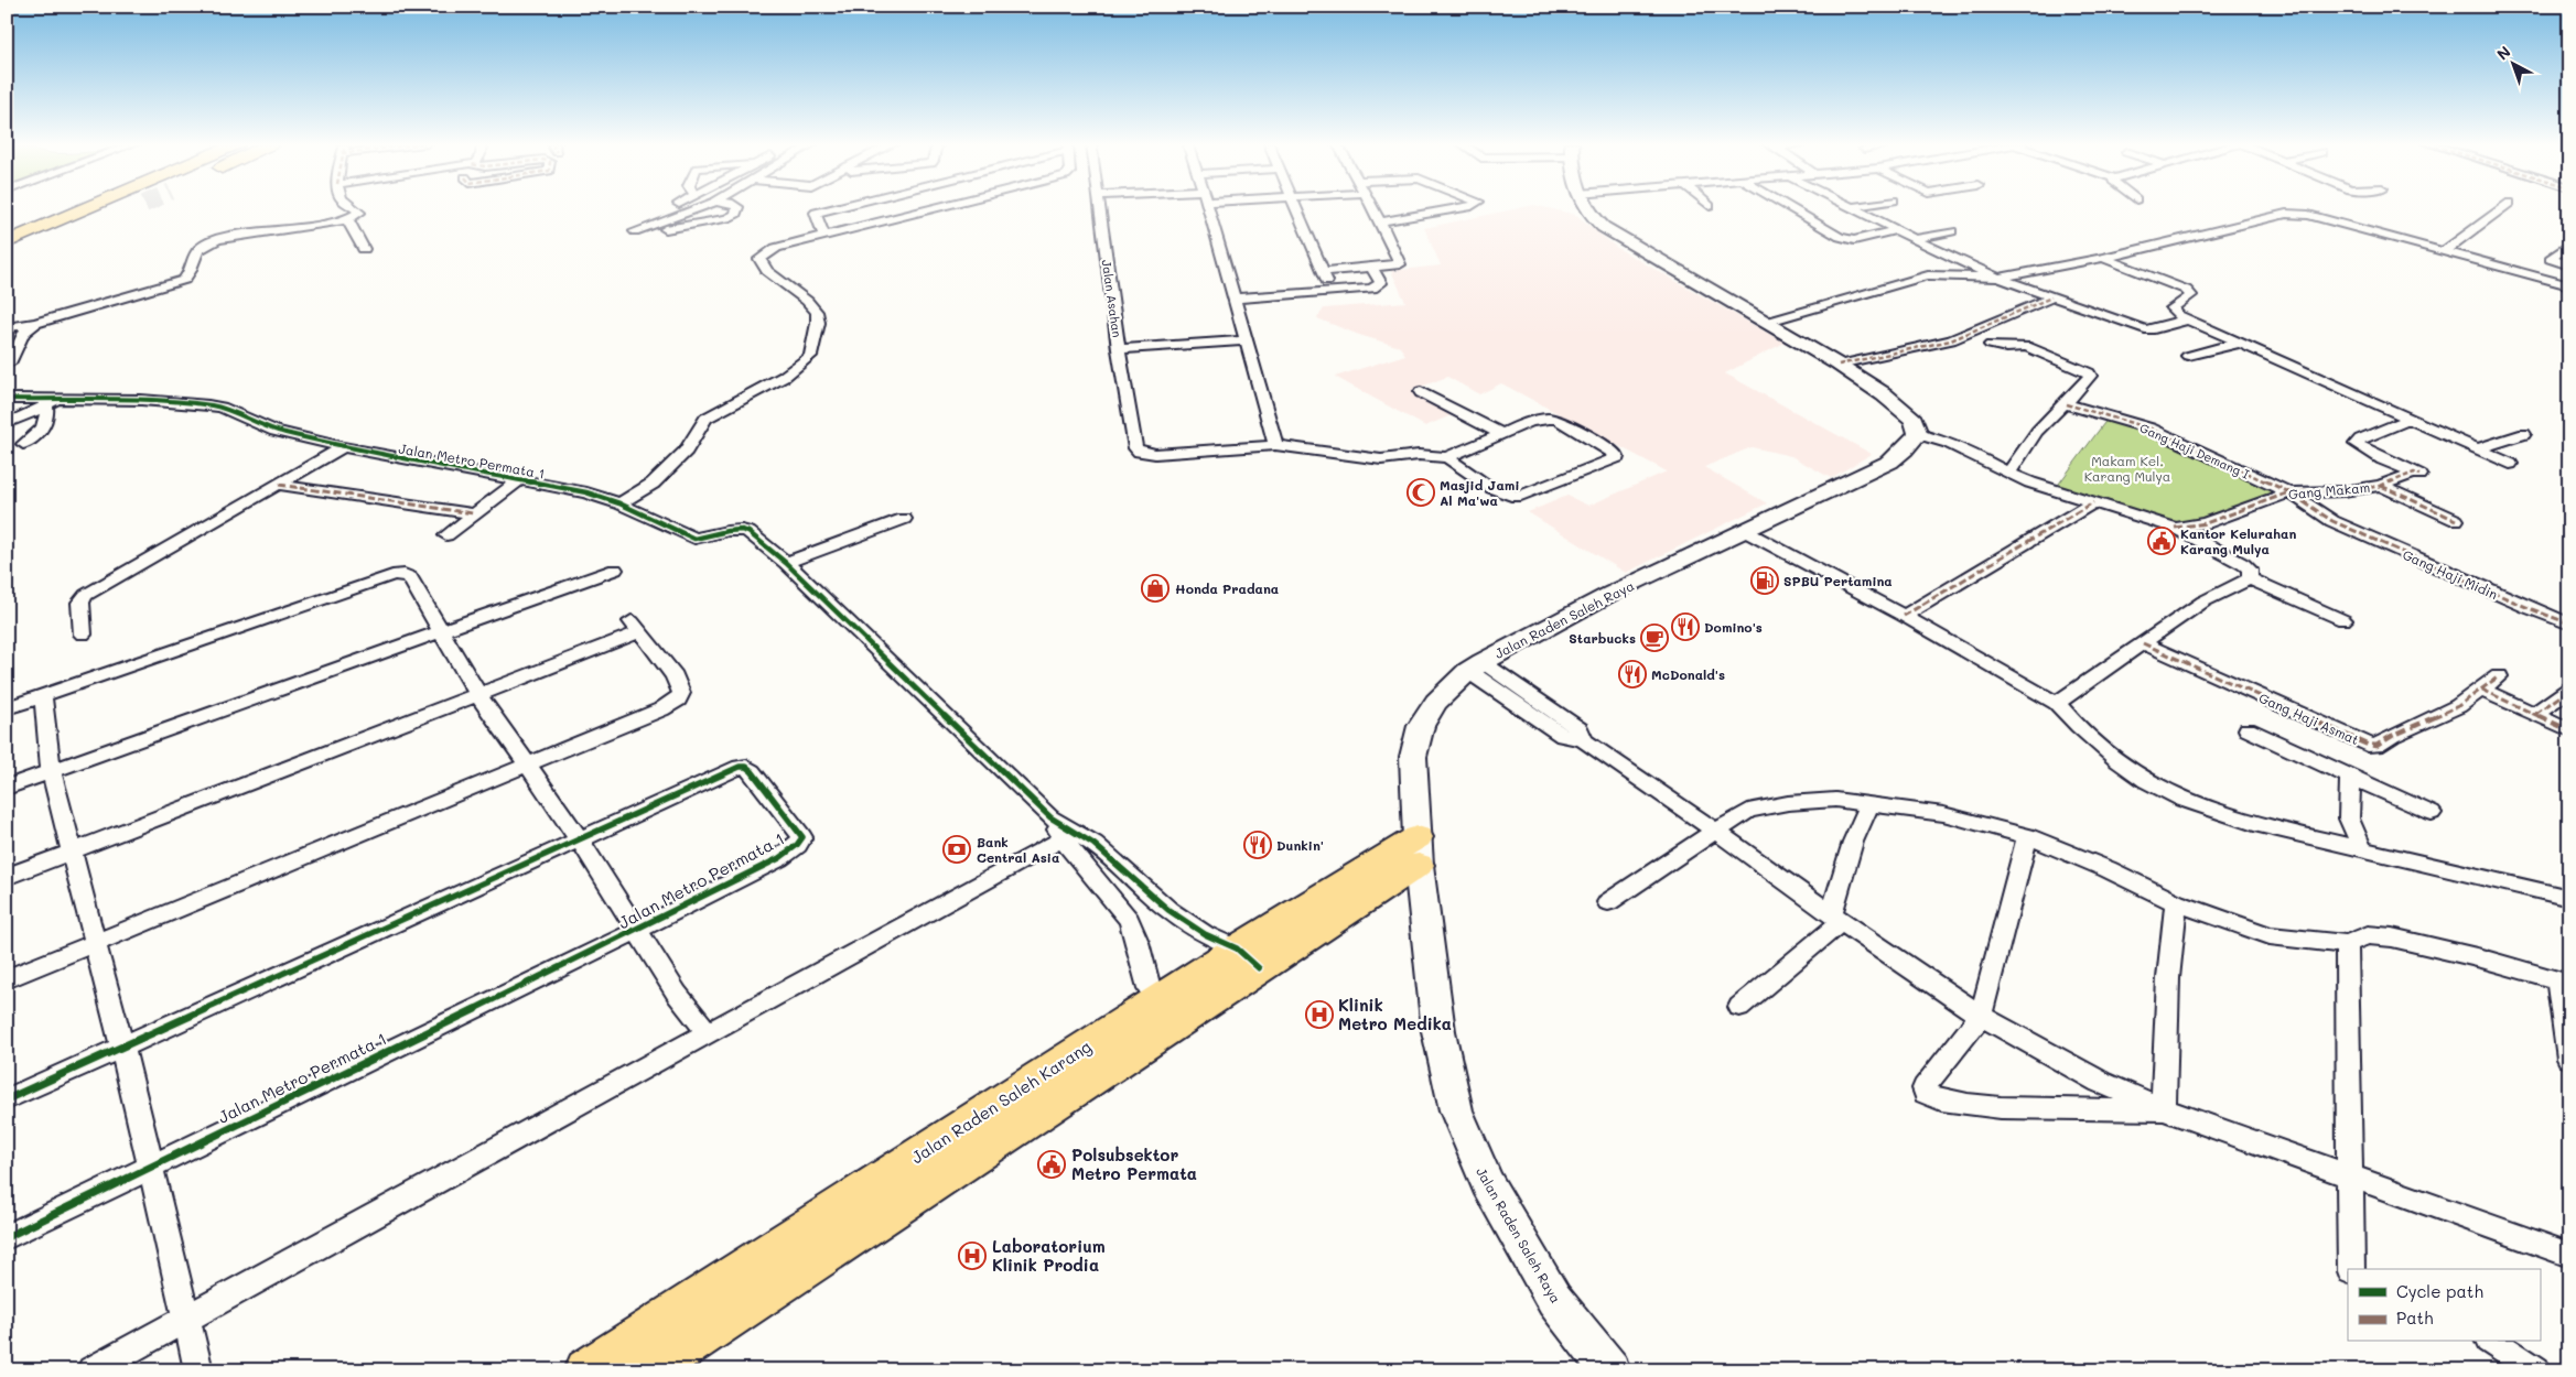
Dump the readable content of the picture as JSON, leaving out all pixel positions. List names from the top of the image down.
{
  "streets": {
    "main road": ["Jalan Raden Saleh Raya", "Jalan Raden Saleh Karang"],
    "street": [
      "Jalan Asahan",
      "Gang Haji Demang I",
      "Jalan Metro Permata 1",
      "Gang Makam",
      "Gang Haji Midin",
      "Gang Haji Asmat"
    ]
  },
  "crossings": [
    ["Gang Haji Demang I", "Gang Makam"],
    ["Gang Haji Demang I", "Gang Haji Midin"],
    ["Jalan Metro Permata 1", "Jalan Raden Saleh Karang"],
    ["Jalan Raden Saleh Raya", "Jalan Raden Saleh Karang"]
  ],
  "parks": ["Makam Kel. Karang Mulya"],
  "places": {
    "mosque": ["Masjid Jami Al Ma'wa"],
    "public building": ["Kantor Kelurahan Karang Mulya", "Polsubsektor Metro Permata"],
    "fuel station": ["SPBU Pertamina"],
    "shop": ["Honda Pradana"],
    "restaurant": ["Domino's", "McDonald's", "Dunkin'"],
    "cafe": ["Starbucks"],
    "bank": ["Bank Central Asia"],
    "hospital": ["Klinik Metro Medika", "Laboratorium Klinik Prodia"]
  },
  "legend": ["Cycle path", "Path"],
  "north": "top left"
}
